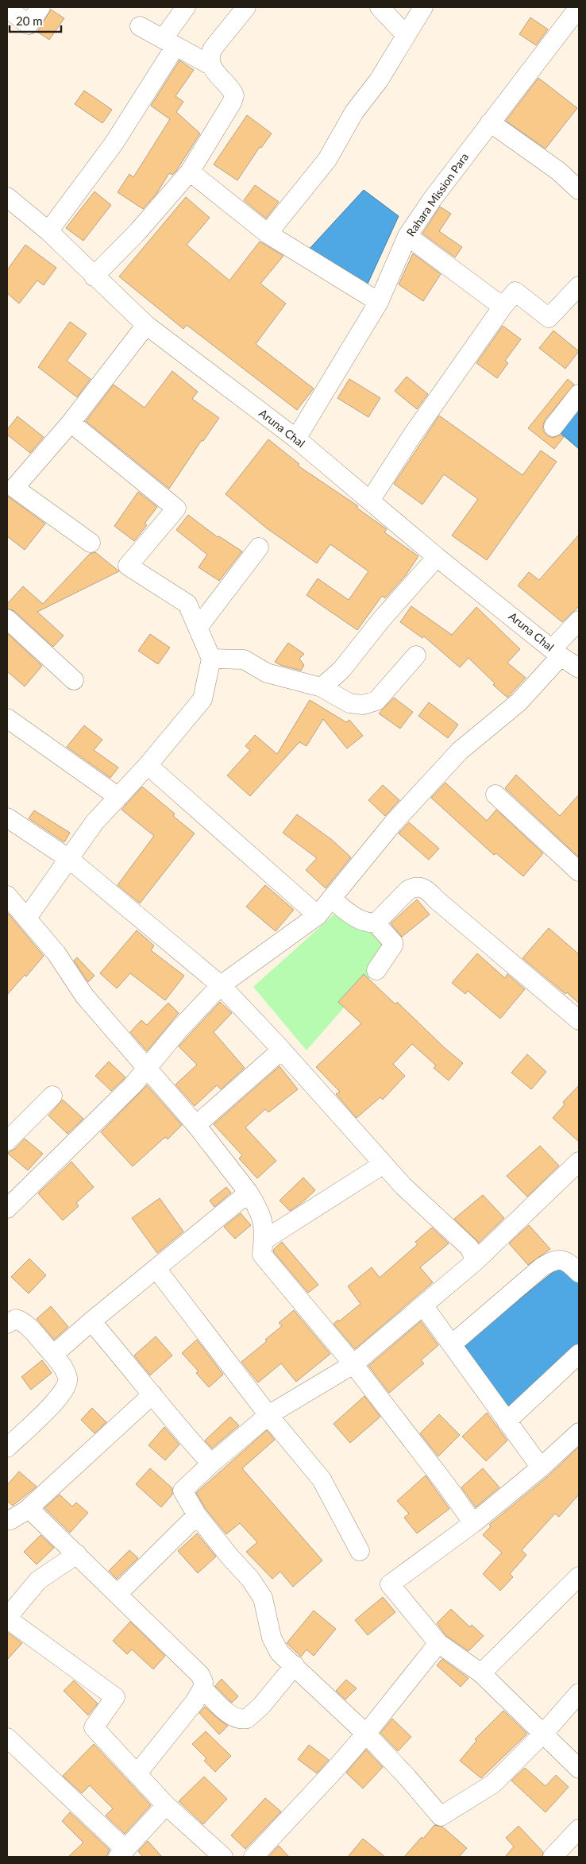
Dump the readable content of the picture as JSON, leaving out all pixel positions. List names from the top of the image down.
{
  "streets": {
    "street": ["Rahara Mission Para", "Aruna Chal"]
  },
  "crossings": [
    ["Rahara Mission Para", "Aruna Chal"]
  ],
  "scale_bar": "20 m"
}
